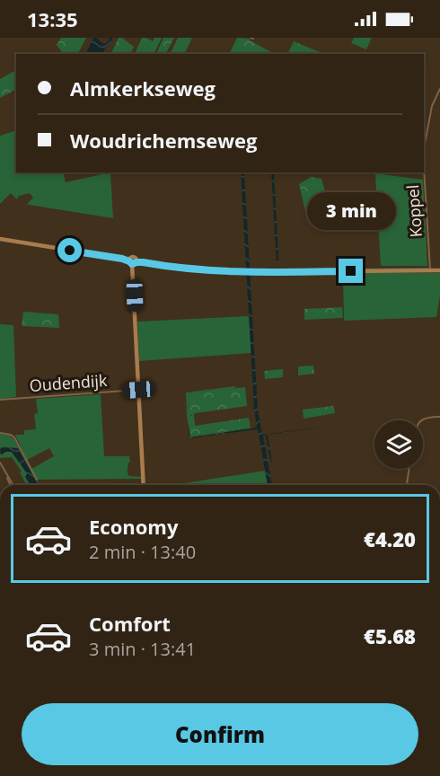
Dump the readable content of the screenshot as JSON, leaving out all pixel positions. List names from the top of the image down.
{
  "streets": {
    "street": ["Koppel", "Oudendijk"]
  },
  "page": {
    "status": "13:35",
    "banner": ["Almkerkseweg", "Woudrichemseweg"],
    "bubble": "3 min",
    "list": [
      {
        "name": "Economy",
        "note": "2 min · 13:40",
        "value": "€4.20"
      },
      {
        "name": "Comfort",
        "note": "3 min · 13:41",
        "value": "€5.68"
      }
    ],
    "buttons": "Confirm"
  }
}
